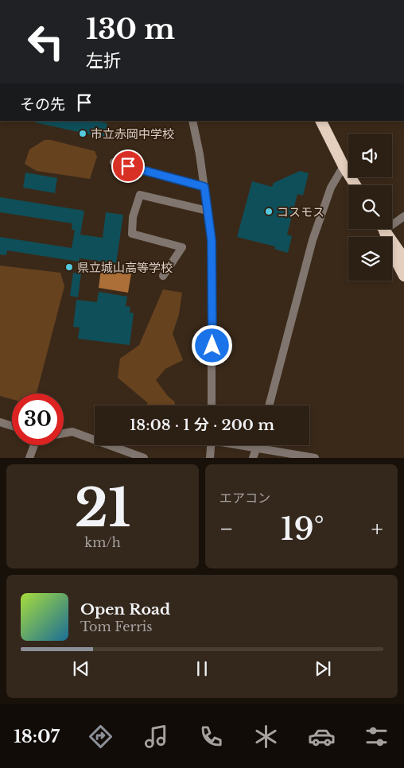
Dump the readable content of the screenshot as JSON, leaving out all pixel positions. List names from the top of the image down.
{
  "places": ["市立赤岡中学校", "コスモス", "県立城山高等学校"],
  "page": {
    "turn": ["130 m", "左折"],
    "then": "その先",
    "limit": "30",
    "trip": "18:08 · 1 分 · 200 m",
    "tile": [
      ["21", "km/h"],
      "エアコン"
    ],
    "heat": ["−", "19°", "+"],
    "song": ["Open Road", "Tom Ferris"],
    "tabs": "18:07"
  }
}
